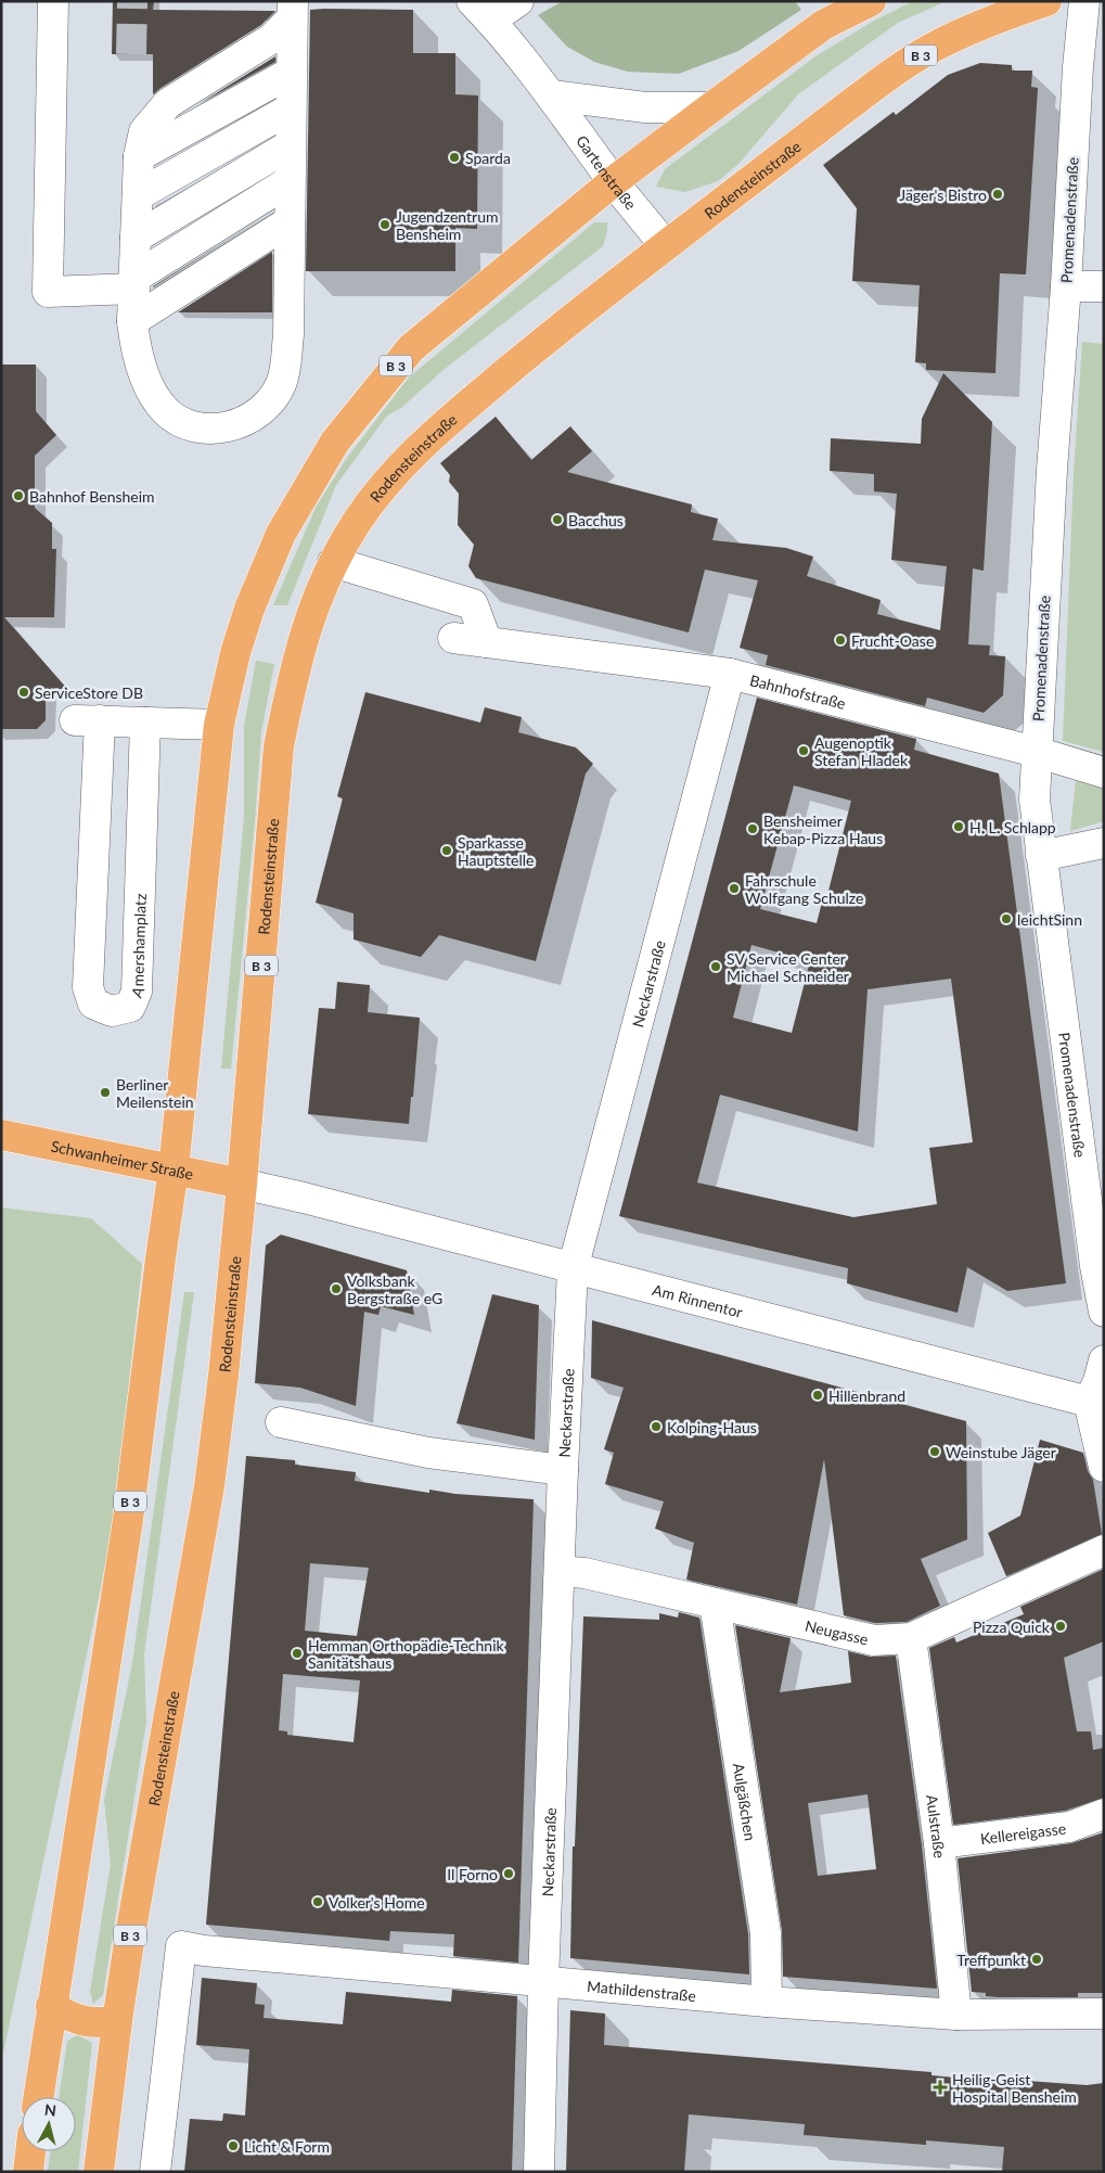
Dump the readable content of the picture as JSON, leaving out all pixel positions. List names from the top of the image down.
{
  "streets": {
    "main road": ["B 3", "Rodensteinstraße", "Schwanheimer Straße"],
    "street": [
      "Gartenstraße",
      "Promenadenstraße",
      "Bahnhofstraße",
      "Amershamplatz",
      "Neckarstraße",
      "Am Rinnentor",
      "Neugasse",
      "Aulgäßchen",
      "Aulstraße",
      "Kellereigasse",
      "Mathildenstraße"
    ]
  },
  "crossings": [
    ["B 3", "Gartenstraße"],
    ["B 3", "Amershamplatz"],
    ["B 3", "Schwanheimer Straße"],
    ["Gartenstraße", "Rodensteinstraße"],
    ["Rodensteinstraße", "Schwanheimer Straße"],
    ["Rodensteinstraße", "Am Rinnentor"],
    ["Promenadenstraße", "Bahnhofstraße"],
    ["Bahnhofstraße", "Neckarstraße"],
    ["Neckarstraße", "Am Rinnentor"],
    ["Neckarstraße", "Neugasse"],
    ["Neckarstraße", "Mathildenstraße"],
    ["Schwanheimer Straße", "Am Rinnentor"],
    ["Neugasse", "Aulgäßchen"],
    ["Neugasse", "Aulstraße"],
    ["Aulgäßchen", "Mathildenstraße"],
    ["Aulstraße", "Kellereigasse"],
    ["Aulstraße", "Mathildenstraße"]
  ],
  "places": {
    "other": [
      "Sparda",
      "Jäger's Bistro",
      "Jugendzentrum Bensheim",
      "Bahnhof Bensheim",
      "Bacchus",
      "Frucht-Oase",
      "ServiceStore DB",
      "Augenoptik Stefan Hladek",
      "H. L. Schlapp",
      "Bensheimer Kebap-Pizza Haus",
      "Sparkasse Hauptstelle",
      "Fahrschule Wolfgang Schulze",
      "leichtSinn",
      "SV Service Center Michael Schneider",
      "Berliner Meilenstein",
      "Volksbank Bergstraße eG",
      "Hillenbrand",
      "Kolping-Haus",
      "Weinstube Jäger",
      "Pizza Quick",
      "Hemman Orthopädie-Technik Sanitätshaus",
      "Il Forno",
      "Volker's Home",
      "Treffpunkt",
      "Licht & Form"
    ],
    "health": ["Heilig-Geist Hospital Bensheim"]
  },
  "north": "top"
}
